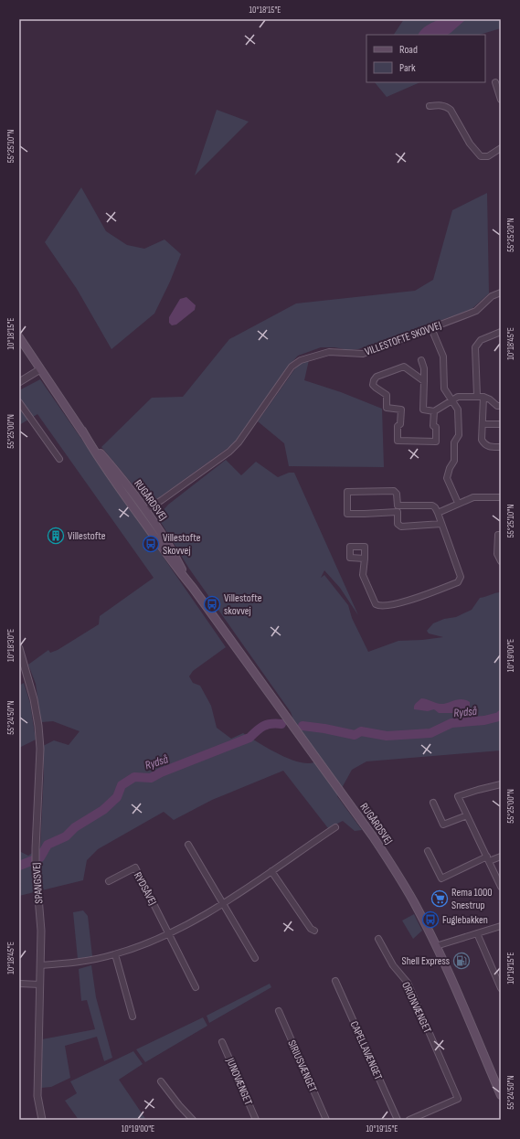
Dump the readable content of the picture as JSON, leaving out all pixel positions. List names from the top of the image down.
{
  "streets": {
    "main road": ["RUGÅRDSVEJ"],
    "street": [
      "VILLESTOFTE SKOVVEJ",
      "SPANGSVEJ",
      "RYDSÅVEJ",
      "ORIONVÆNGET",
      "CAPELLAVÆNGET",
      "SIRIUSVÆNGET",
      "JUNOVÆNGET"
    ]
  },
  "crossings": [
    ["VILLESTOFTE SKOVVEJ", "RUGÅRDSVEJ"]
  ],
  "water": ["Rydså"],
  "places": {
    "building": ["Villestofte"],
    "bus stop": ["Villestofte Skovvej", "Villestofte skovvej", "Fuglebakken"],
    "supermarket": ["Rema 1000 Snestrup"],
    "fuel station": ["Shell Express"]
  },
  "legend": ["Road", "Park"],
  "coordinates": [
    "10°18'15\"E",
    "55°25'10\"N",
    "55°25'20\"N",
    "10°18'45\"E",
    "55°25'00\"N",
    "10°18'30\"E",
    "10°19'00\"E",
    "55°24'50\"N",
    "10°19'15\"E"
  ]
}
